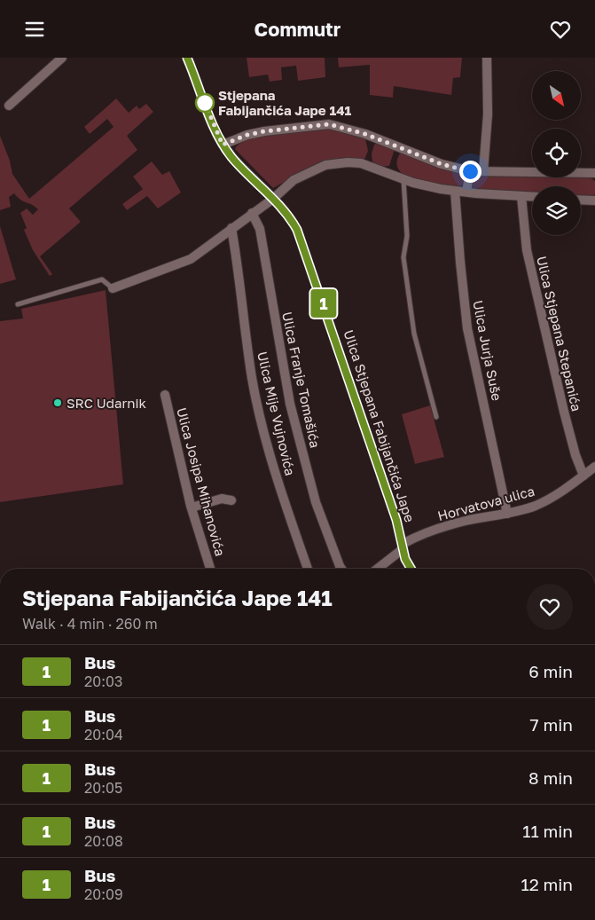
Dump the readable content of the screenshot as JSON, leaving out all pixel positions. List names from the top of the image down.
{
  "streets": {
    "street": [
      "Ulica Stjepana Stepanića",
      "Ulica Jurja Suše",
      "Ulica Franje Tomašića",
      "Ulica Mije Vujnovića",
      "Ulica Stjepana Fabijančića Jape",
      "Ulica Josipa Mihanovića",
      "Horvatova ulica"
    ]
  },
  "crossings": [
    ["Ulica Stjepana Stepanića", "Horvatova ulica"],
    ["Ulica Jurja Suše", "Horvatova ulica"],
    ["Ulica Stjepana Fabijančića Jape", "Horvatova ulica"]
  ],
  "places": ["Stjepana Fabijančića Jape 141", "SRC Udarnik"],
  "lines": ["bus line 1"],
  "north": "bottom right",
  "page": {
    "header": "Commutr",
    "on_map": "1",
    "heading": ["Stjepana Fabijančića Jape 141", "Walk · 4 min · 260 m"],
    "list": [
      {
        "mark": "1",
        "name": "Bus",
        "note": "20:03",
        "value": "6 min"
      },
      {
        "mark": "1",
        "name": "Bus",
        "note": "20:04",
        "value": "7 min"
      },
      {
        "mark": "1",
        "name": "Bus",
        "note": "20:05",
        "value": "8 min"
      },
      {
        "mark": "1",
        "name": "Bus",
        "note": "20:08",
        "value": "11 min"
      },
      {
        "mark": "1",
        "name": "Bus",
        "note": "20:09",
        "value": "12 min"
      }
    ]
  }
}
